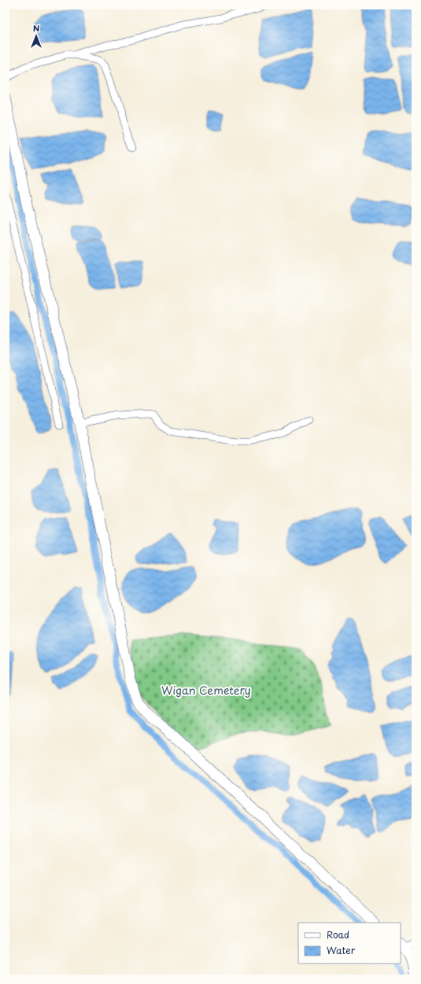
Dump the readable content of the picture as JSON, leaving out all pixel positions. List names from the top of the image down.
{
  "parks": ["Wigan Cemetery"],
  "legend": ["Road", "Water"],
  "north": "top"
}
